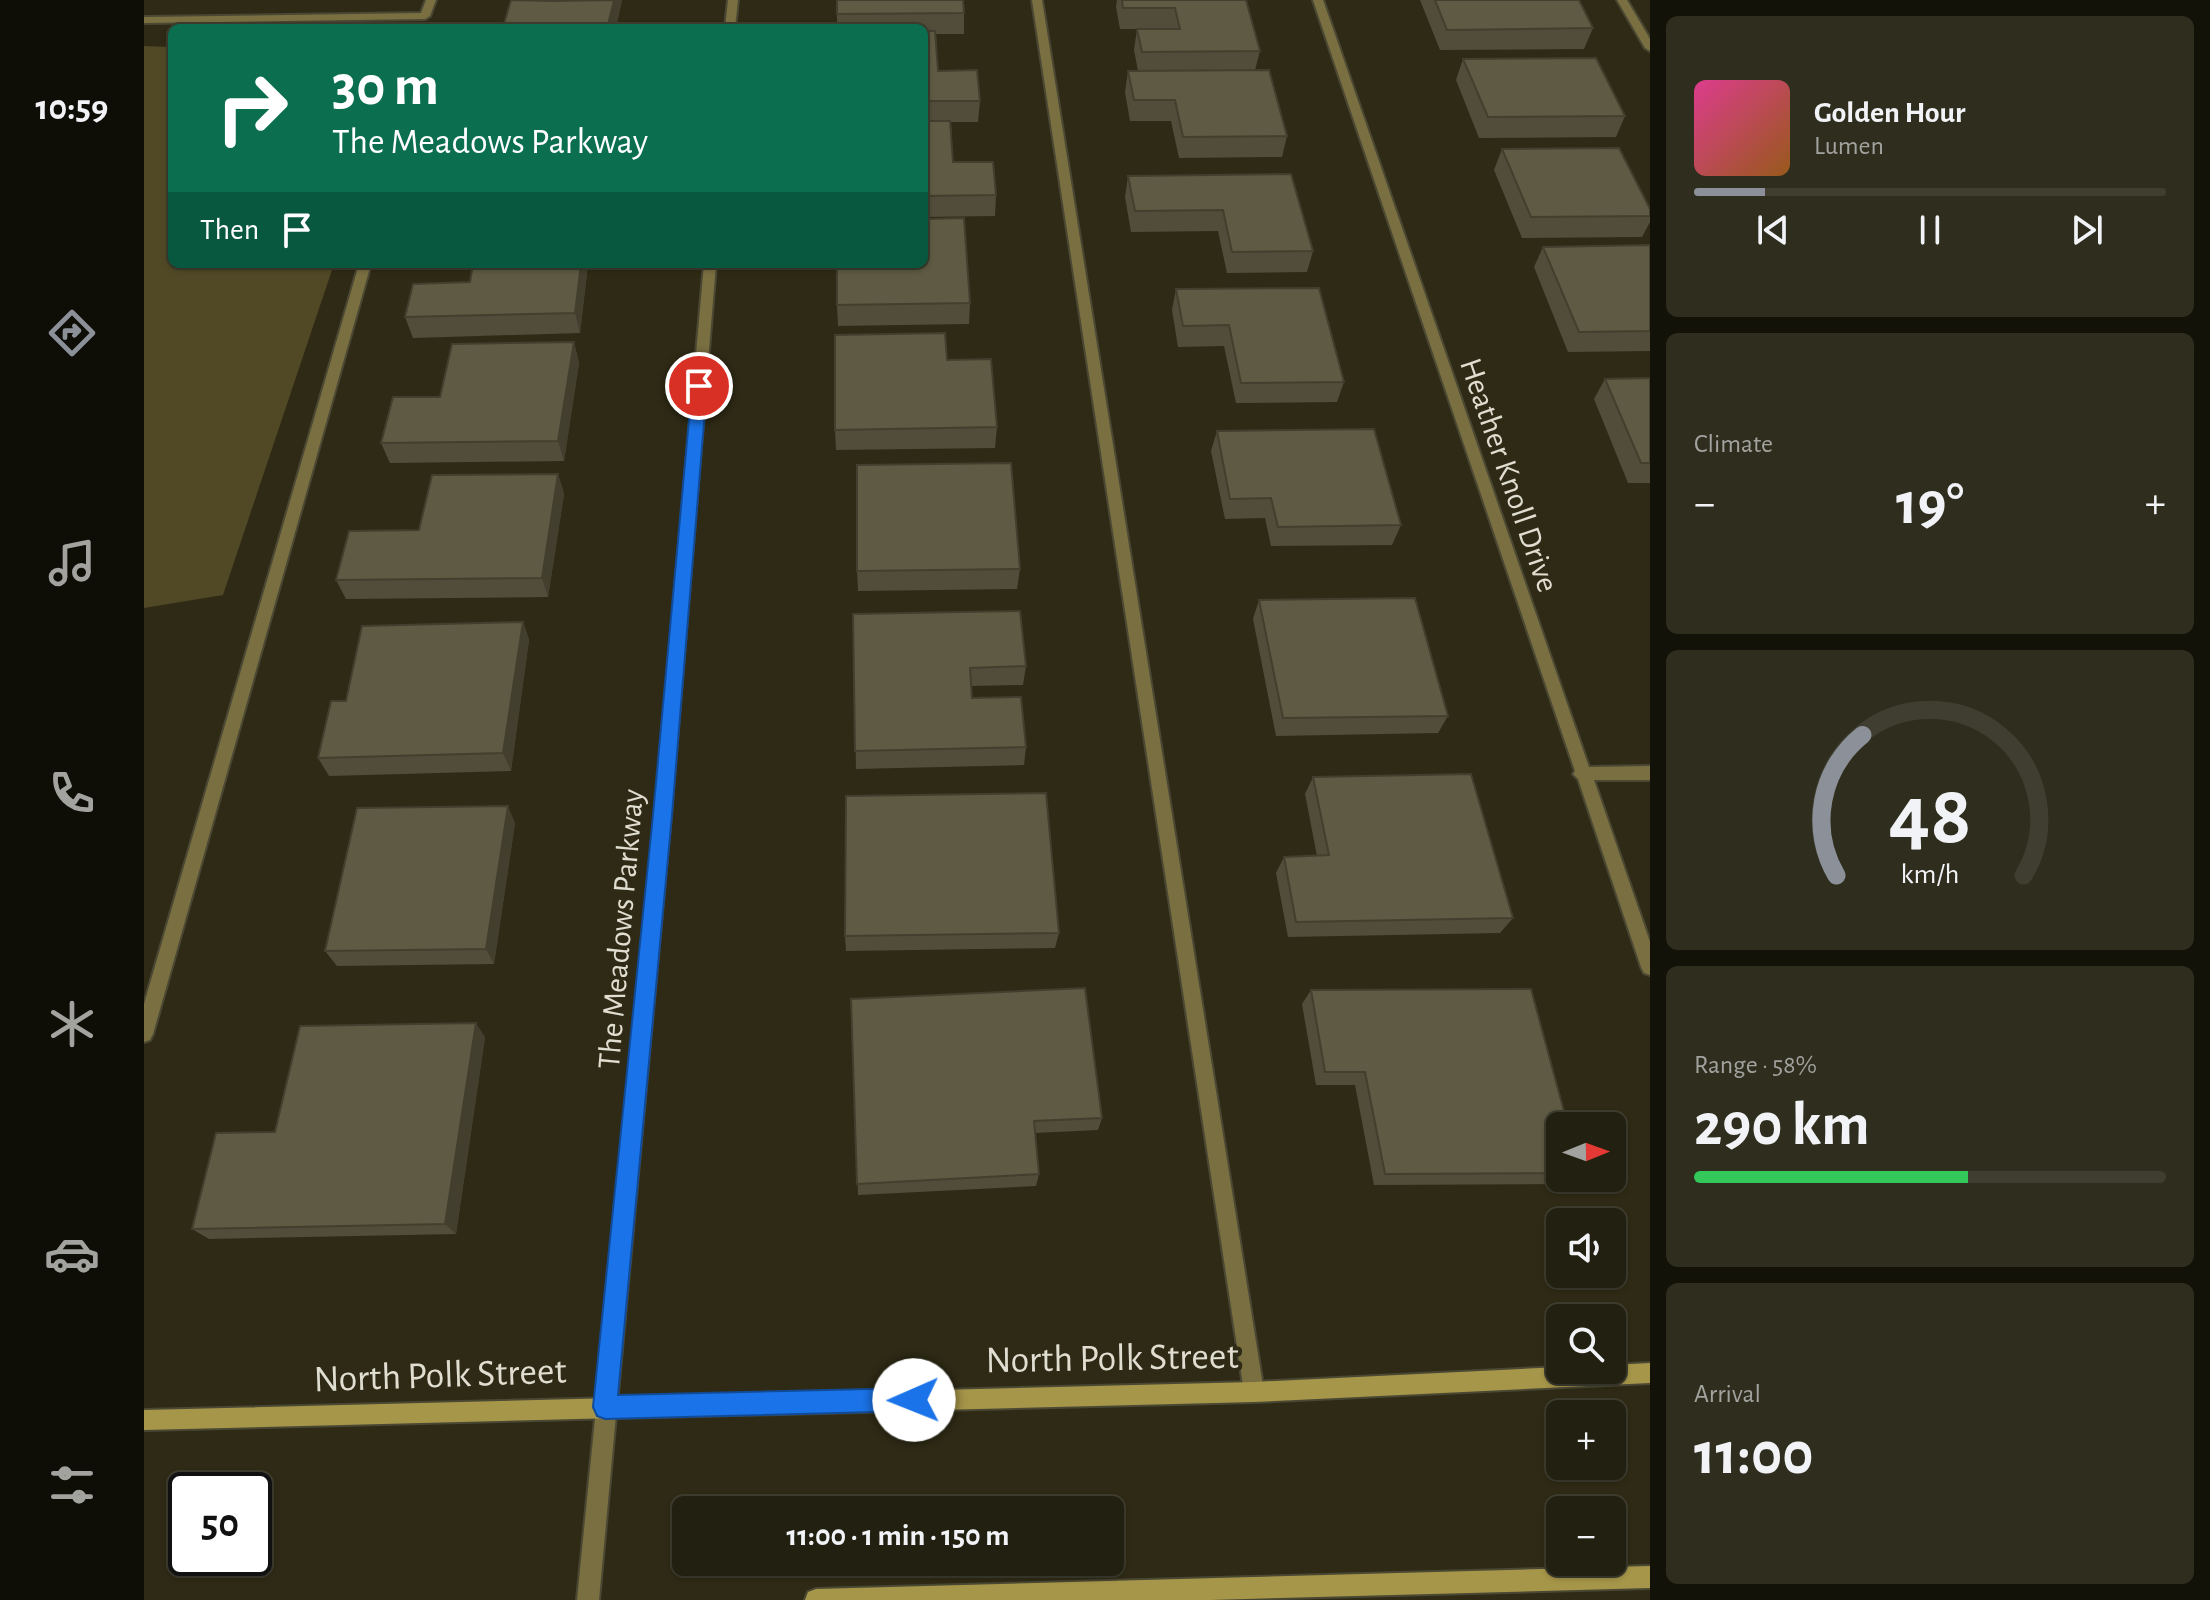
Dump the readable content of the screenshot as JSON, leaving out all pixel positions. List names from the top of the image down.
{
  "streets": {
    "main road": ["North Polk Street"],
    "street": ["Heather Knoll Drive", "The Meadows Parkway"]
  },
  "crossings": [
    ["The Meadows Parkway", "North Polk Street"]
  ],
  "north": "right",
  "page": {
    "tabs": "10:59",
    "turn": ["30 m", "The Meadows Parkway"],
    "song": ["Golden Hour", "Lumen"],
    "then": "Then",
    "tile": [
      "Climate",
      ["Range · 58%", "290 km"],
      ["Arrival", "11:00"]
    ],
    "heat": ["−", "19°", "+"],
    "map_buttons": ["+", "−"],
    "limit": "50",
    "trip": "11:00 · 1 min · 150 m",
    "gauge": ["48", "km/h"]
  }
}
